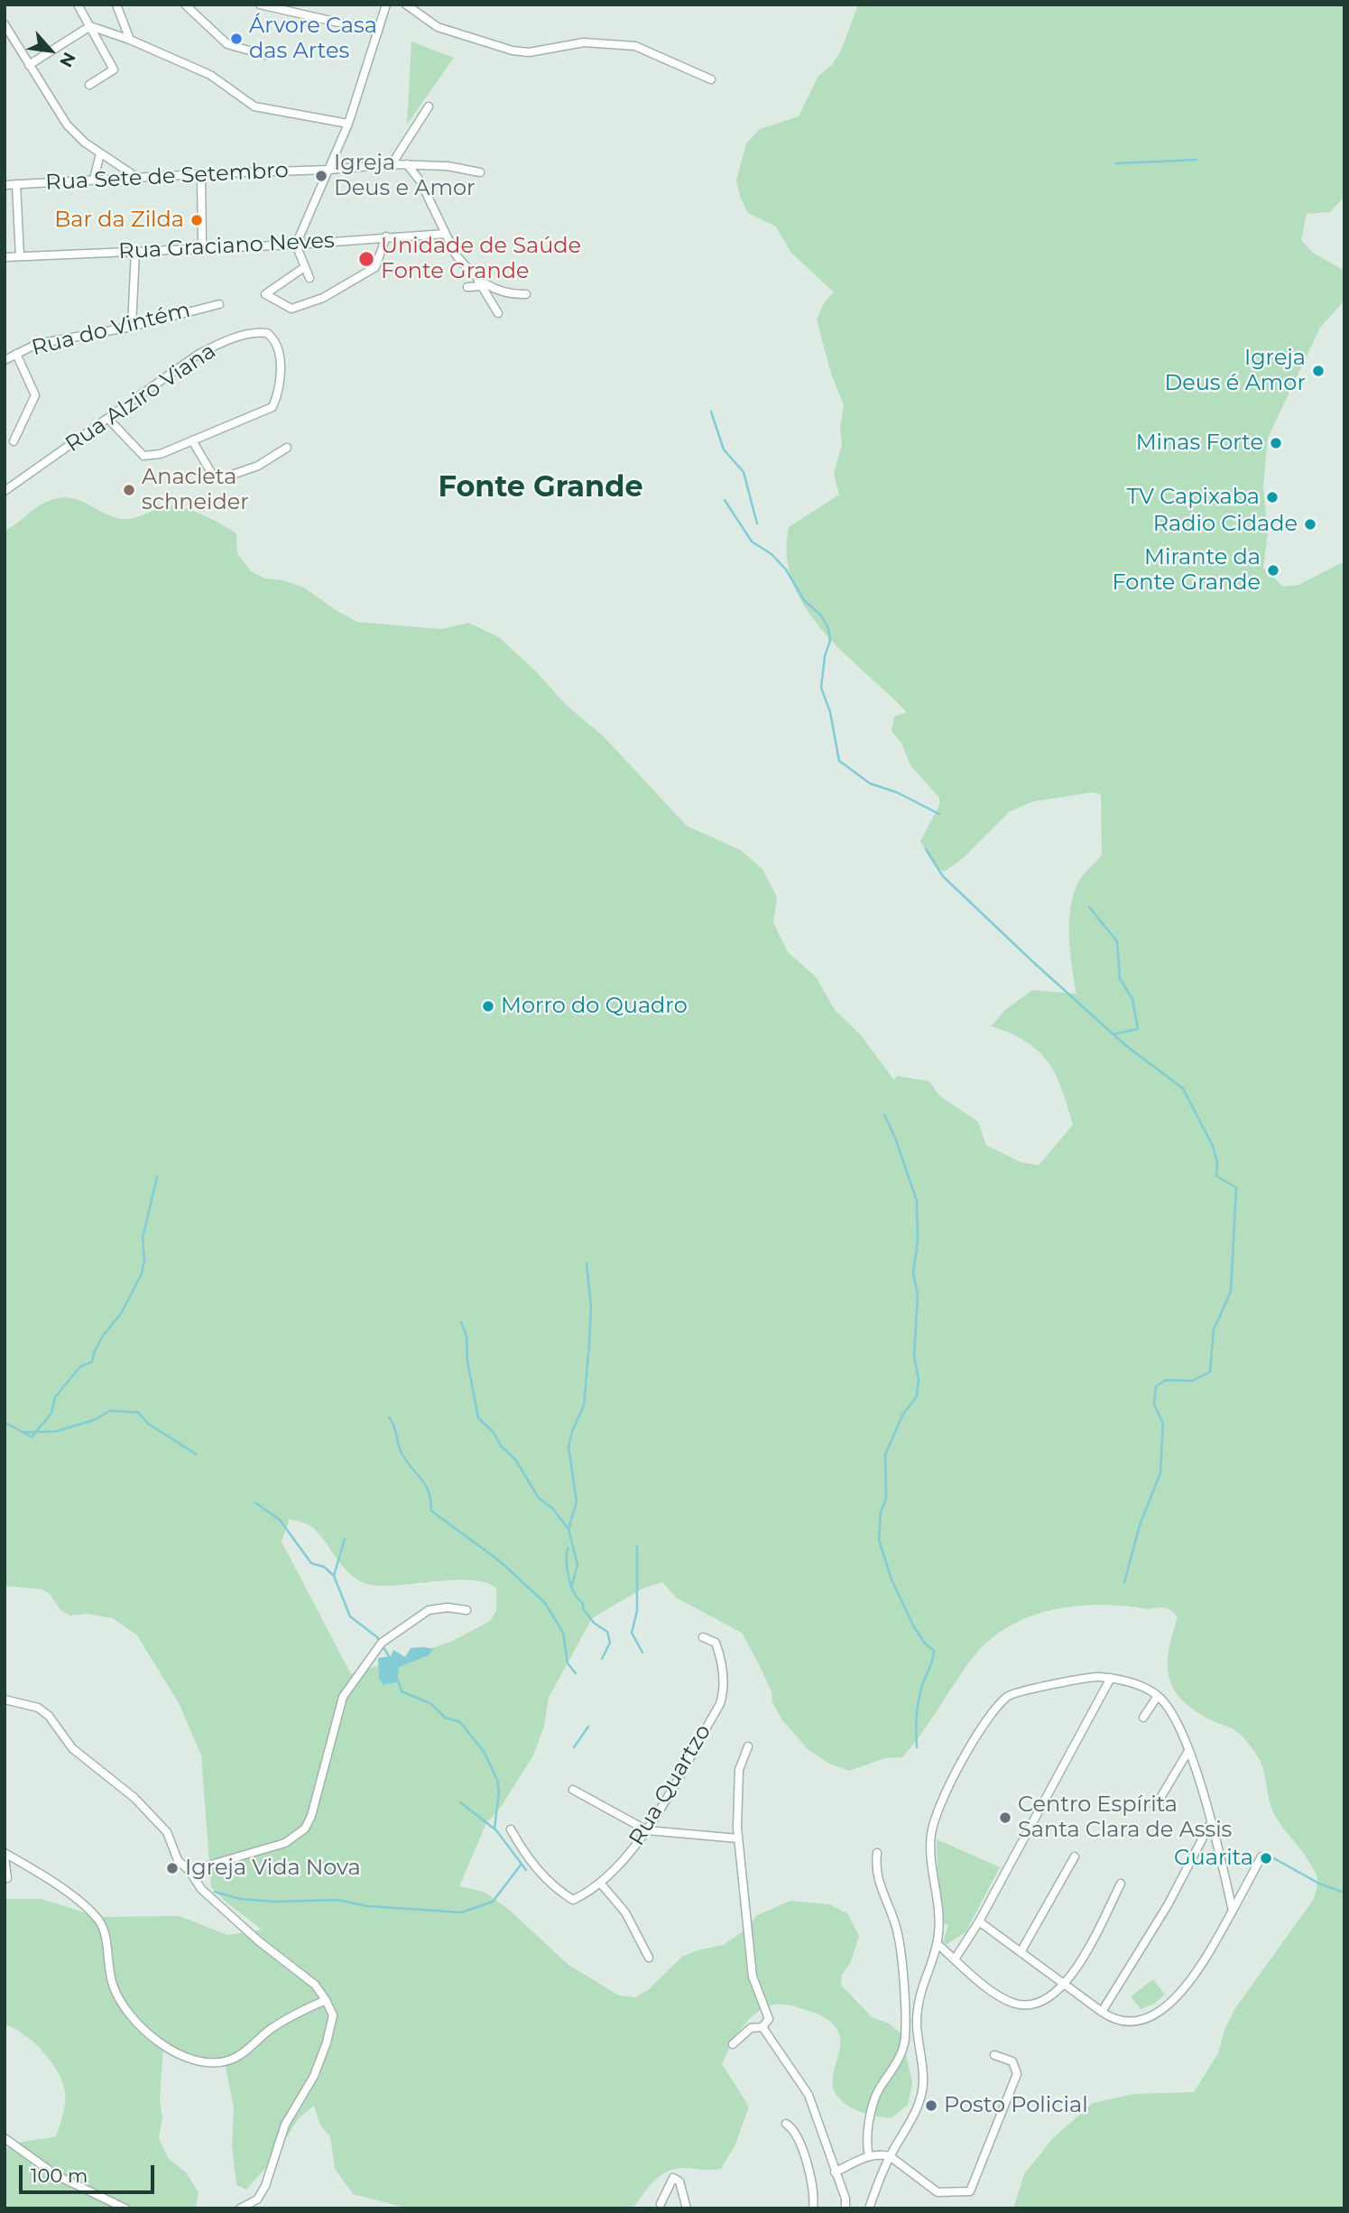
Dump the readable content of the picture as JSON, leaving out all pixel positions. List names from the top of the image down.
{
  "streets": {
    "street": [
      "Rua Sete de Setembro",
      "Rua Graciano Neves",
      "Rua do Vintém",
      "Rua Alziro Viana",
      "Rua Quartzo"
    ]
  },
  "districts": ["Fonte Grande"],
  "places": [
    "Árvore Casa das Artes",
    "Igreja Deus e Amor",
    "Bar da Zilda",
    "Unidade de Saúde Fonte Grande",
    "Igreja Deus é Amor",
    "Minas Forte",
    "Anacleta schneider",
    "TV Capixaba",
    "Radio Cidade",
    "Mirante da Fonte Grande",
    "Morro do Quadro",
    "Centro Espírita Santa Clara de Assis",
    "Guarita",
    "Igreja Vida Nova",
    "Posto Policial"
  ],
  "scale_bar": "100 m",
  "north": "bottom right"
}
